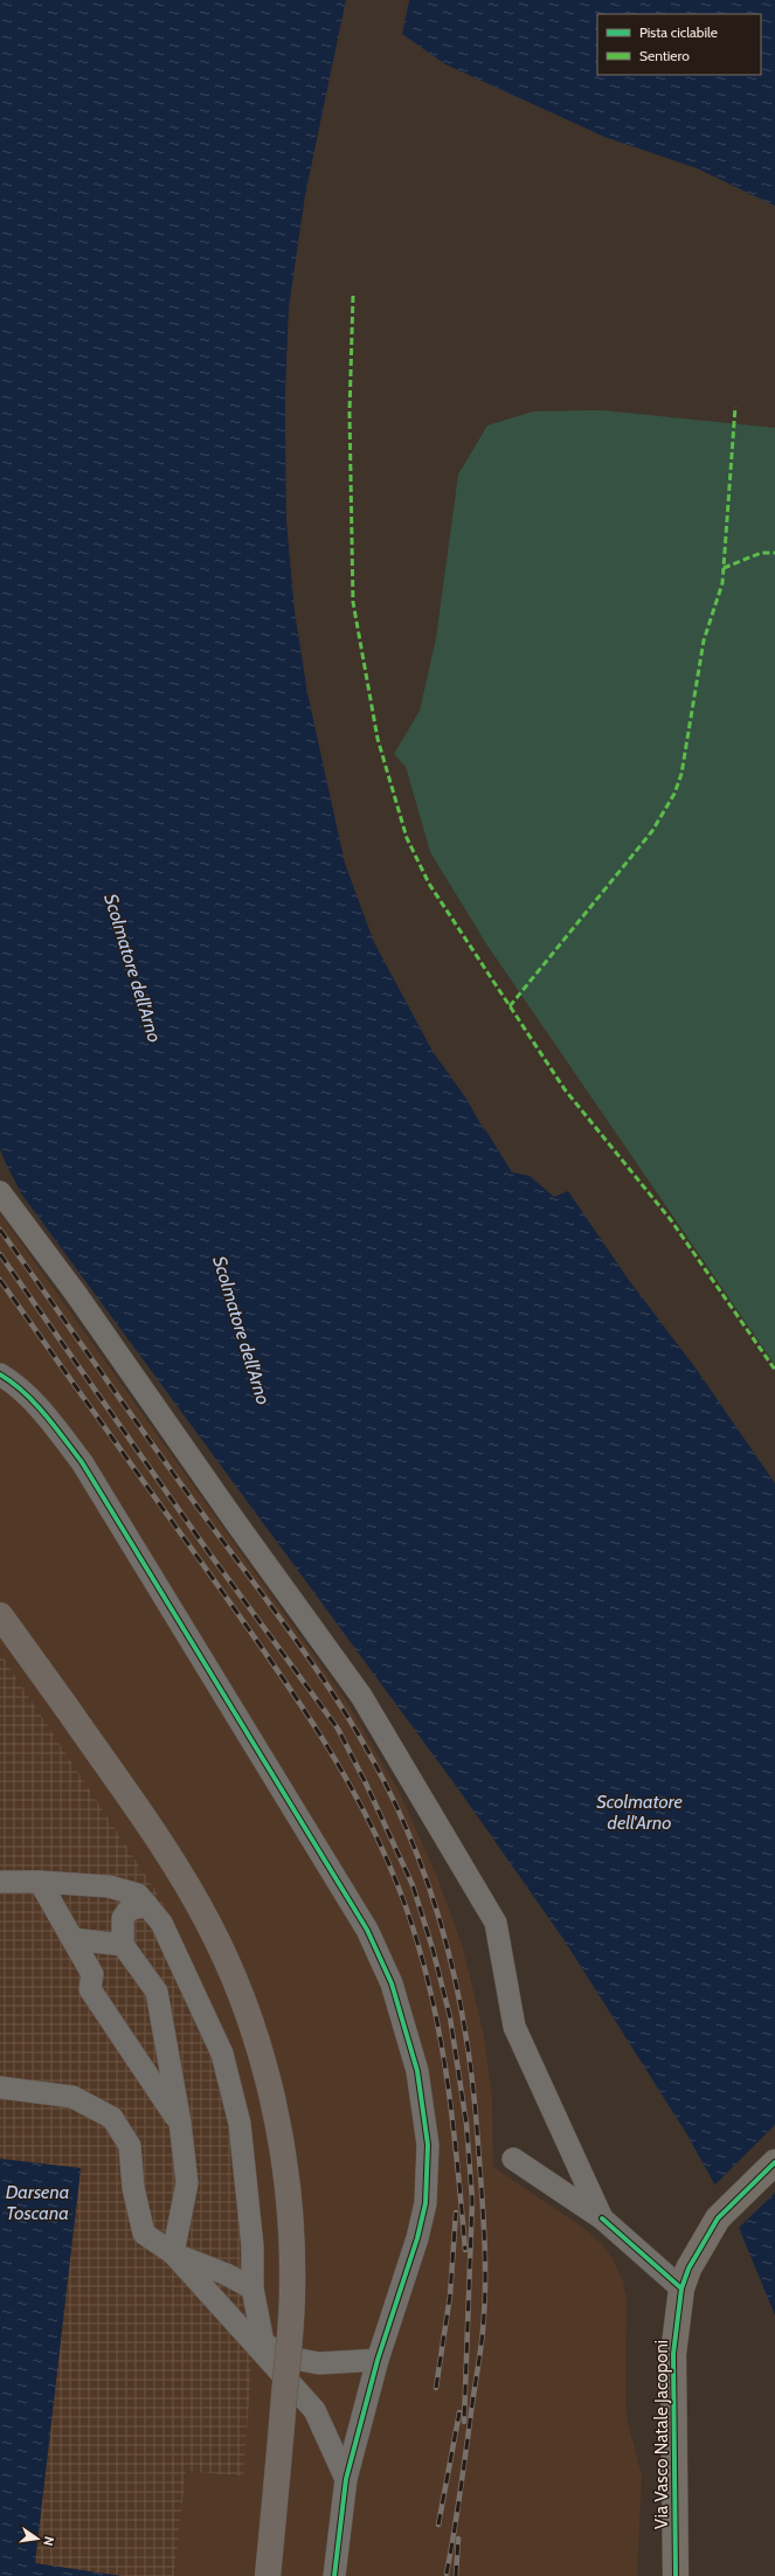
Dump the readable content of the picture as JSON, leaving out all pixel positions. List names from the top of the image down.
{
  "streets": {
    "main road": ["Via Vasco Natale Jacoponi"]
  },
  "water": ["Scolmatore dell'Arno", "Darsena Toscana"],
  "legend": ["Pista ciclabile", "Sentiero"],
  "north": "right"
}
